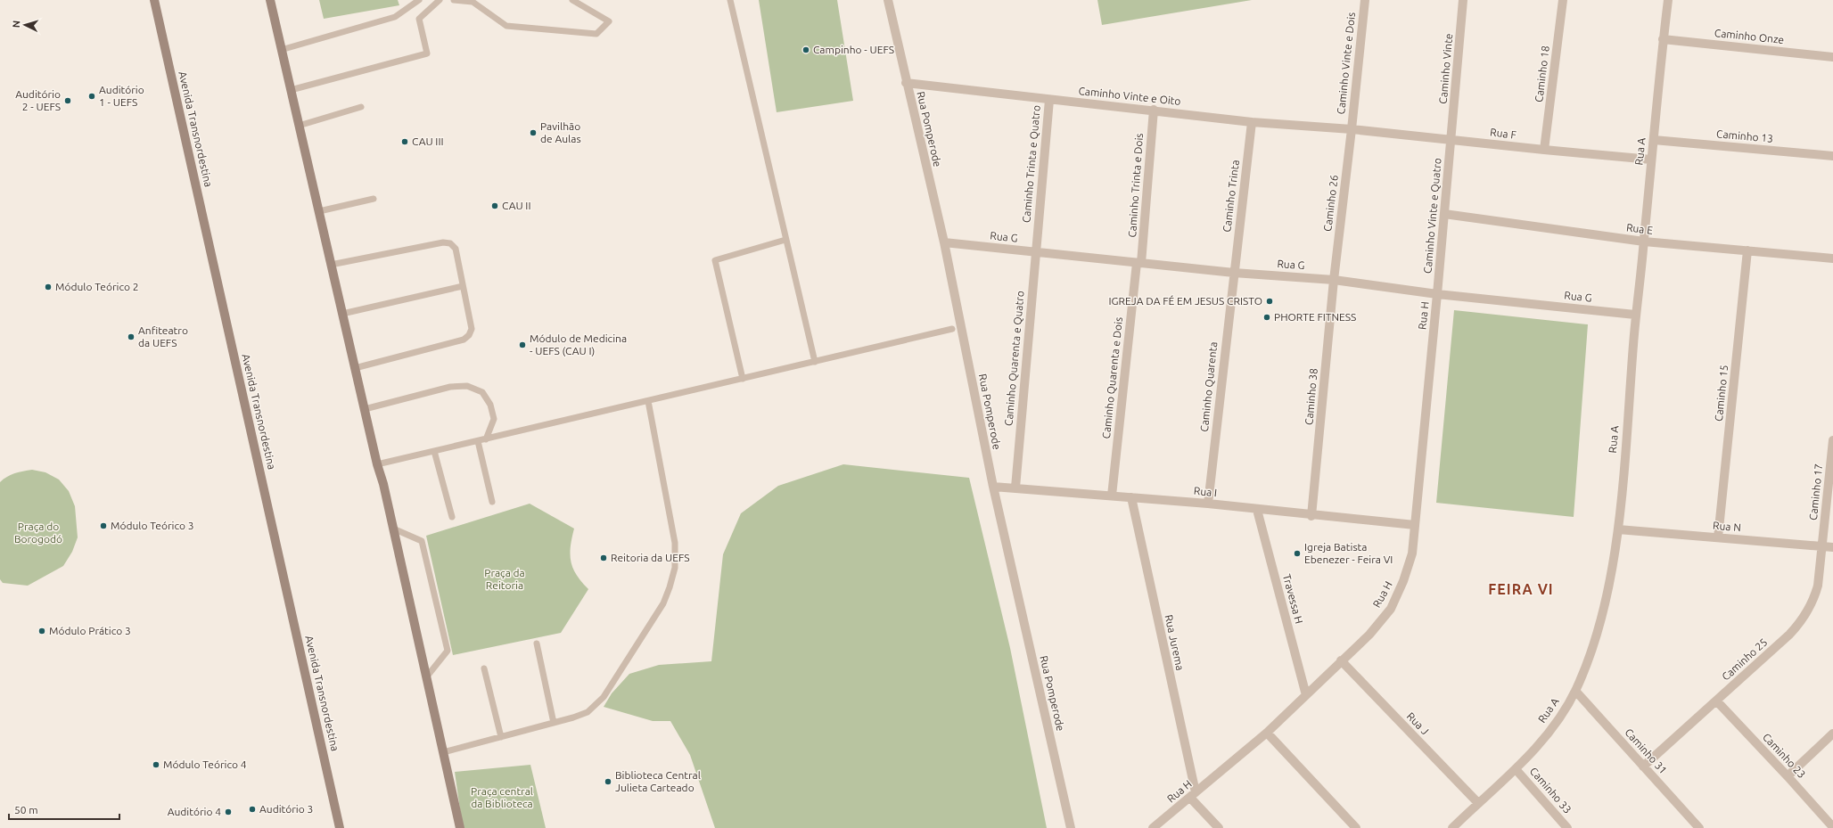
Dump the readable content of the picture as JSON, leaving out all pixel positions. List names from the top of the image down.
{
  "streets": {
    "street": [
      "Caminho Onze",
      "Caminho Vinte e Dois",
      "Caminho Vinte",
      "Caminho 18",
      "Caminho Vinte e Oito",
      "Avenida Transnordestina",
      "Rua Pomperode",
      "Rua F",
      "Caminho 13",
      "Rua A",
      "Caminho Trinta e Quatro",
      "Caminho Trinta e Dois",
      "Caminho Trinta",
      "Caminho 26",
      "Caminho Vinte e Quatro",
      "Rua E",
      "Rua G",
      "Rua H",
      "Caminho Quarenta e Quatro",
      "Caminho Quarenta e Dois",
      "Caminho Quarenta",
      "Caminho 15",
      "Caminho 38",
      "Rua I",
      "Caminho 17",
      "Rua N",
      "Travessa H",
      "Rua Jurema",
      "Caminho 25",
      "Rua J",
      "Caminho 31",
      "Caminho 23",
      "Caminho 33"
    ]
  },
  "crossings": [
    ["Caminho Onze", "Rua A"],
    ["Caminho Vinte e Dois", "Caminho Vinte e Oito"],
    ["Caminho Vinte e Dois", "Rua F"],
    ["Caminho Vinte e Dois", "Caminho 26"],
    ["Caminho Vinte", "Rua F"],
    ["Caminho Vinte", "Caminho Vinte e Quatro"],
    ["Caminho 18", "Rua F"],
    ["Caminho Vinte e Oito", "Rua Pomperode"],
    ["Caminho Vinte e Oito", "Rua F"],
    ["Caminho Vinte e Oito", "Caminho Trinta e Quatro"],
    ["Caminho Vinte e Oito", "Caminho Trinta e Dois"],
    ["Caminho Vinte e Oito", "Caminho Trinta"],
    ["Caminho Vinte e Oito", "Caminho 26"],
    ["Rua Pomperode", "Rua G"],
    ["Rua Pomperode", "Rua I"],
    ["Rua F", "Rua A"],
    ["Rua F", "Caminho 26"],
    ["Rua F", "Caminho Vinte e Quatro"],
    ["Caminho 13", "Rua A"],
    ["Rua A", "Rua E"],
    ["Rua A", "Rua G"],
    ["Rua A", "Rua N"],
    ["Rua A", "Rua J"],
    ["Rua A", "Caminho 31"],
    ["Rua A", "Caminho 33"],
    ["Caminho Trinta e Quatro", "Rua G"],
    ["Caminho Trinta e Quatro", "Caminho Quarenta e Quatro"],
    ["Caminho Trinta e Dois", "Rua G"],
    ["Caminho Trinta e Dois", "Caminho Quarenta e Dois"],
    ["Caminho Trinta", "Rua G"],
    ["Caminho Trinta", "Caminho Quarenta"],
    ["Caminho 26", "Rua G"],
    ["Caminho 26", "Caminho 38"],
    ["Caminho Vinte e Quatro", "Rua E"],
    ["Caminho Vinte e Quatro", "Rua G"],
    ["Caminho Vinte e Quatro", "Rua H"],
    ["Rua E", "Caminho 15"],
    ["Rua G", "Rua H"],
    ["Rua G", "Caminho Quarenta e Quatro"],
    ["Rua G", "Caminho Quarenta e Dois"],
    ["Rua G", "Caminho Quarenta"],
    ["Rua G", "Caminho 38"],
    ["Rua H", "Rua I"],
    ["Rua H", "Travessa H"],
    ["Rua H", "Rua Jurema"],
    ["Rua H", "Rua J"],
    ["Caminho Quarenta e Quatro", "Rua I"],
    ["Caminho Quarenta e Dois", "Rua I"],
    ["Caminho Quarenta", "Rua I"],
    ["Caminho 15", "Rua N"],
    ["Caminho 38", "Rua I"],
    ["Rua I", "Travessa H"],
    ["Rua I", "Rua Jurema"],
    ["Caminho 17", "Rua N"],
    ["Caminho 17", "Caminho 25"],
    ["Rua N", "Caminho 25"],
    ["Caminho 25", "Caminho 31"],
    ["Caminho 25", "Caminho 23"]
  ],
  "districts": ["FEIRA VI"],
  "parks": ["Praça do Borogodó", "Praça da Reitoria", "Praça central da Biblioteca"],
  "places": [
    "Campinho - UEFS",
    "Auditório 1 - UEFS",
    "Auditório 2 - UEFS",
    "Pavilhão de Aulas",
    "CAU III",
    "CAU II",
    "Módulo Teórico 2",
    "IGREJA DA FÉ EM JESUS CRISTO",
    "PHORTE FITNESS",
    "Anfiteatro da UEFS",
    "Módulo de Medicina - UEFS (CAU I)",
    "Módulo Teórico 3",
    "Igreja Batista Ebenezer - Feira VI",
    "Reitoria da UEFS",
    "Módulo Prático 3",
    "Módulo Teórico 4",
    "Biblioteca Central Julieta Carteado",
    "Auditório 3",
    "Auditório 4"
  ],
  "scale_bar": "50 m",
  "north": "left"
}
